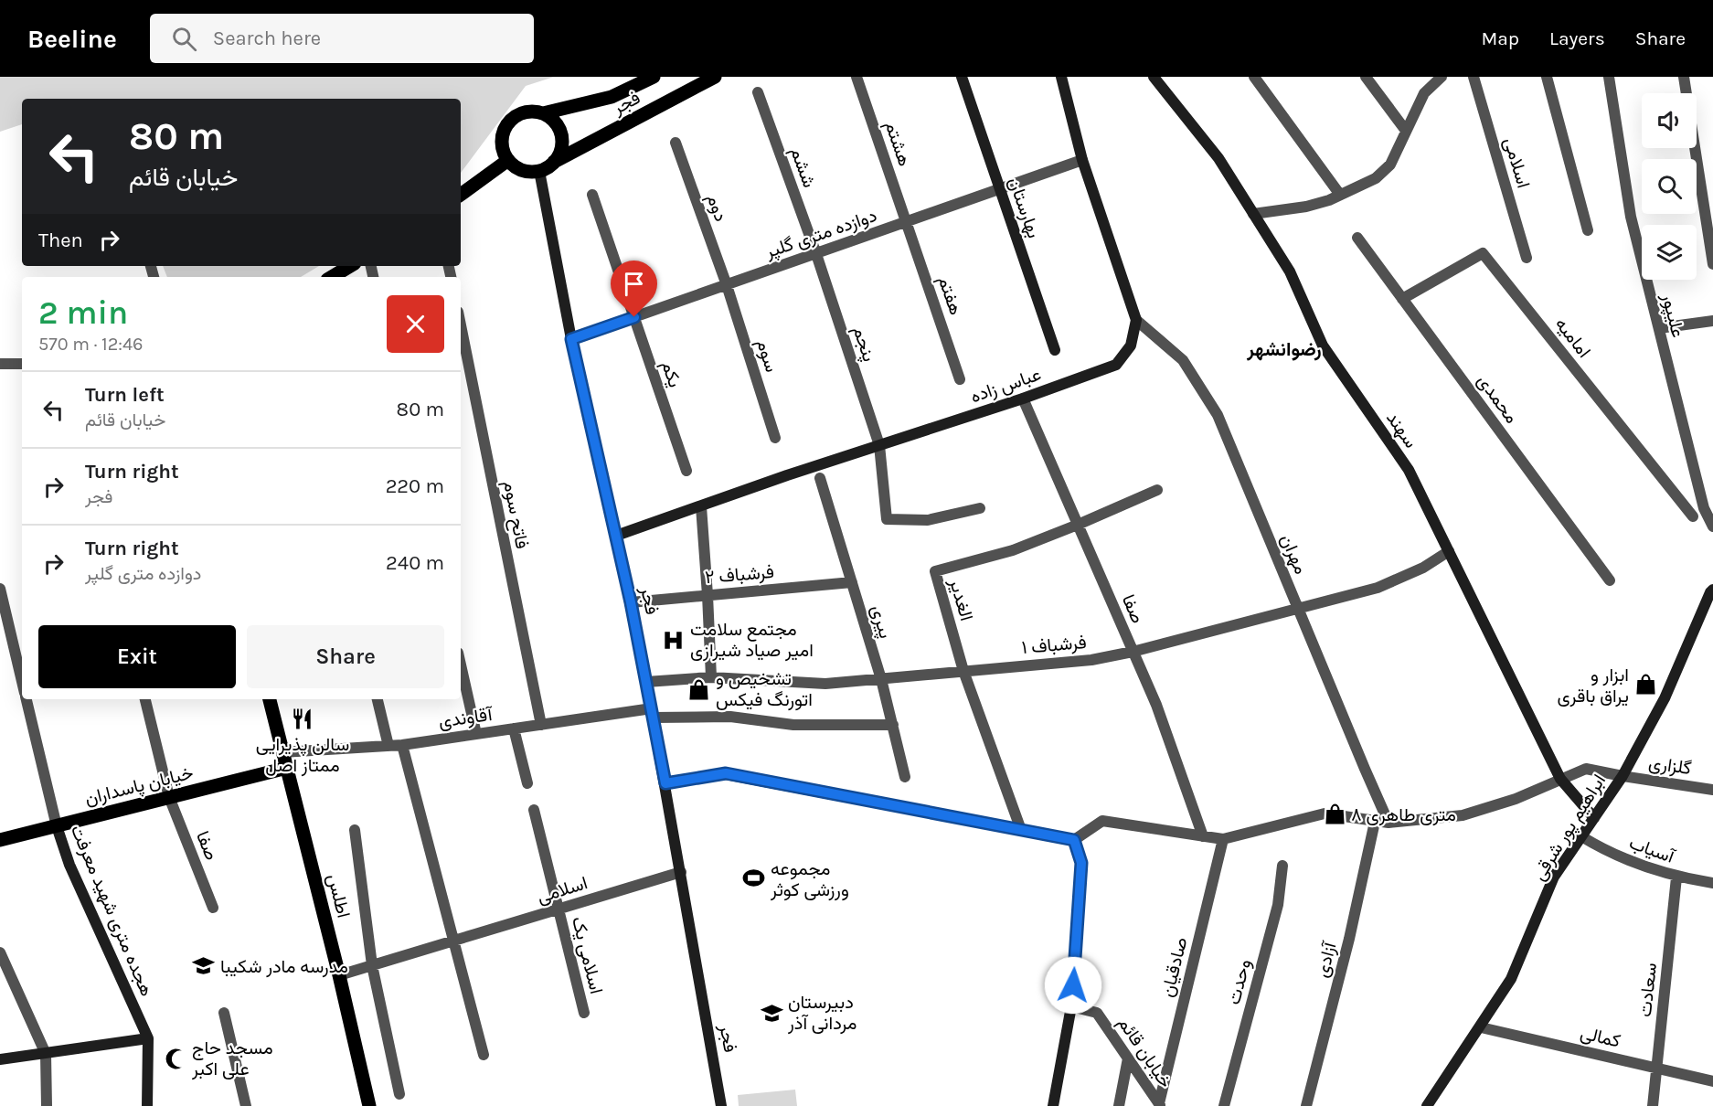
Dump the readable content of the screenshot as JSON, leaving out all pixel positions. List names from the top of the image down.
{
  "streets": {
    "main road": ["فجر", "خیابان پاسداران", "اطلس"],
    "street": [
      "هشتم",
      "اسلامی",
      "ششم",
      "دوم",
      "بهارستان",
      "دوازده متری گلپر",
      "هفتم",
      "علیپور",
      "امامیه",
      "پنجم",
      "سوم",
      "یکم",
      "عباس زاده",
      "محمدی",
      "سهند",
      "فاتح سوم",
      "مهران",
      "فرشباف ۲",
      "الغدیر",
      "صفا",
      "پیری",
      "فرشباف ۱",
      "آقاوندی",
      "گلزاری",
      "ابراهیم پور شرقی",
      "آسیاب",
      "هجده متری شهید معرفت",
      "اسلامی یک",
      "آزادی",
      "صادقیان",
      "وحدت",
      "سعادت",
      "کمالی",
      "خیابان قائم"
    ]
  },
  "crossings": [
    ["فجر", "اسلامی"],
    ["فجر", "دوازده متری گلپر"],
    ["فجر", "عباس زاده"],
    ["فجر", "فرشباف ۲"],
    ["فجر", "فرشباف ۱"],
    ["فجر", "آقاوندی"],
    ["هشتم", "دوازده متری گلپر"],
    ["هشتم", "هفتم"],
    ["اسلامی", "اطلس"],
    ["اسلامی", "اسلامی یک"],
    ["ششم", "دوازده متری گلپر"],
    ["ششم", "پنجم"],
    ["دوم", "دوازده متری گلپر"],
    ["دوم", "سوم"],
    ["بهارستان", "دوازده متری گلپر"],
    ["دوازده متری گلپر", "هفتم"],
    ["دوازده متری گلپر", "پنجم"],
    ["دوازده متری گلپر", "سوم"],
    ["دوازده متری گلپر", "یکم"],
    ["امامیه", "محمدی"],
    ["پنجم", "عباس زاده"],
    ["عباس زاده", "مهران"],
    ["عباس زاده", "صفا"],
    ["سهند", "فرشباف ۱"],
    ["سهند", "گلزاری"],
    ["سهند", "ابراهیم پور شرقی"],
    ["فاتح سوم", "آقاوندی"],
    ["مهران", "فرشباف ۱"],
    ["مهران", "گلزاری"],
    ["فرشباف ۲", "پیری"],
    ["الغدیر", "صفا"],
    ["الغدیر", "فرشباف ۱"],
    ["صفا", "فرشباف ۱"],
    ["صفا", "خیابان پاسداران"],
    ["پیری", "فرشباف ۱"],
    ["پیری", "آقاوندی"],
    ["آقاوندی", "اطلس"],
    ["گلزاری", "ابراهیم پور شرقی"],
    ["گلزاری", "آزادی"],
    ["گلزاری", "صادقیان"],
    ["خیابان پاسداران", "اطلس"],
    ["خیابان پاسداران", "هجده متری شهید معرفت"],
    ["ابراهیم پور شرقی", "آسیاب"],
    ["ابراهیم پور شرقی", "کمالی"],
    ["آسیاب", "سعادت"],
    ["صادقیان", "خیابان قائم"],
    ["سعادت", "کمالی"]
  ],
  "districts": ["رضوانشهر"],
  "places": {
    "hospital": ["مجتمع سلامت امیر صیاد شیرازی"],
    "shop": ["ابزار و یراق باقری", "تشخیص و اتورنگ فیکس", "۸ متری طاهری"],
    "restaurant": ["سالن پذیرایی ممتاز اصل"],
    "sports": ["مجموعه ورزشی کوثر"],
    "school or university": ["مدرسه مادر شکیبا", "دبیرستان مردانی آذر"],
    "mosque": ["مسجد حاج علی اکبر"]
  },
  "page": {
    "header": "Beeline",
    "search": "Search here",
    "nav": ["Map", "Layers", "Share"],
    "turn": ["80 m", "خیابان قائم"],
    "then": "Then",
    "heading": ["2 min", "570 m · 12:46"],
    "list": [
      {
        "name": "Turn left",
        "note": "خیابان قائم",
        "value": "80 m"
      },
      {
        "name": "Turn right",
        "note": "فجر",
        "value": "220 m"
      },
      {
        "name": "Turn right",
        "note": "دوازده متری گلپر",
        "value": "240 m"
      }
    ],
    "buttons": ["Exit", "Share"]
  }
}
